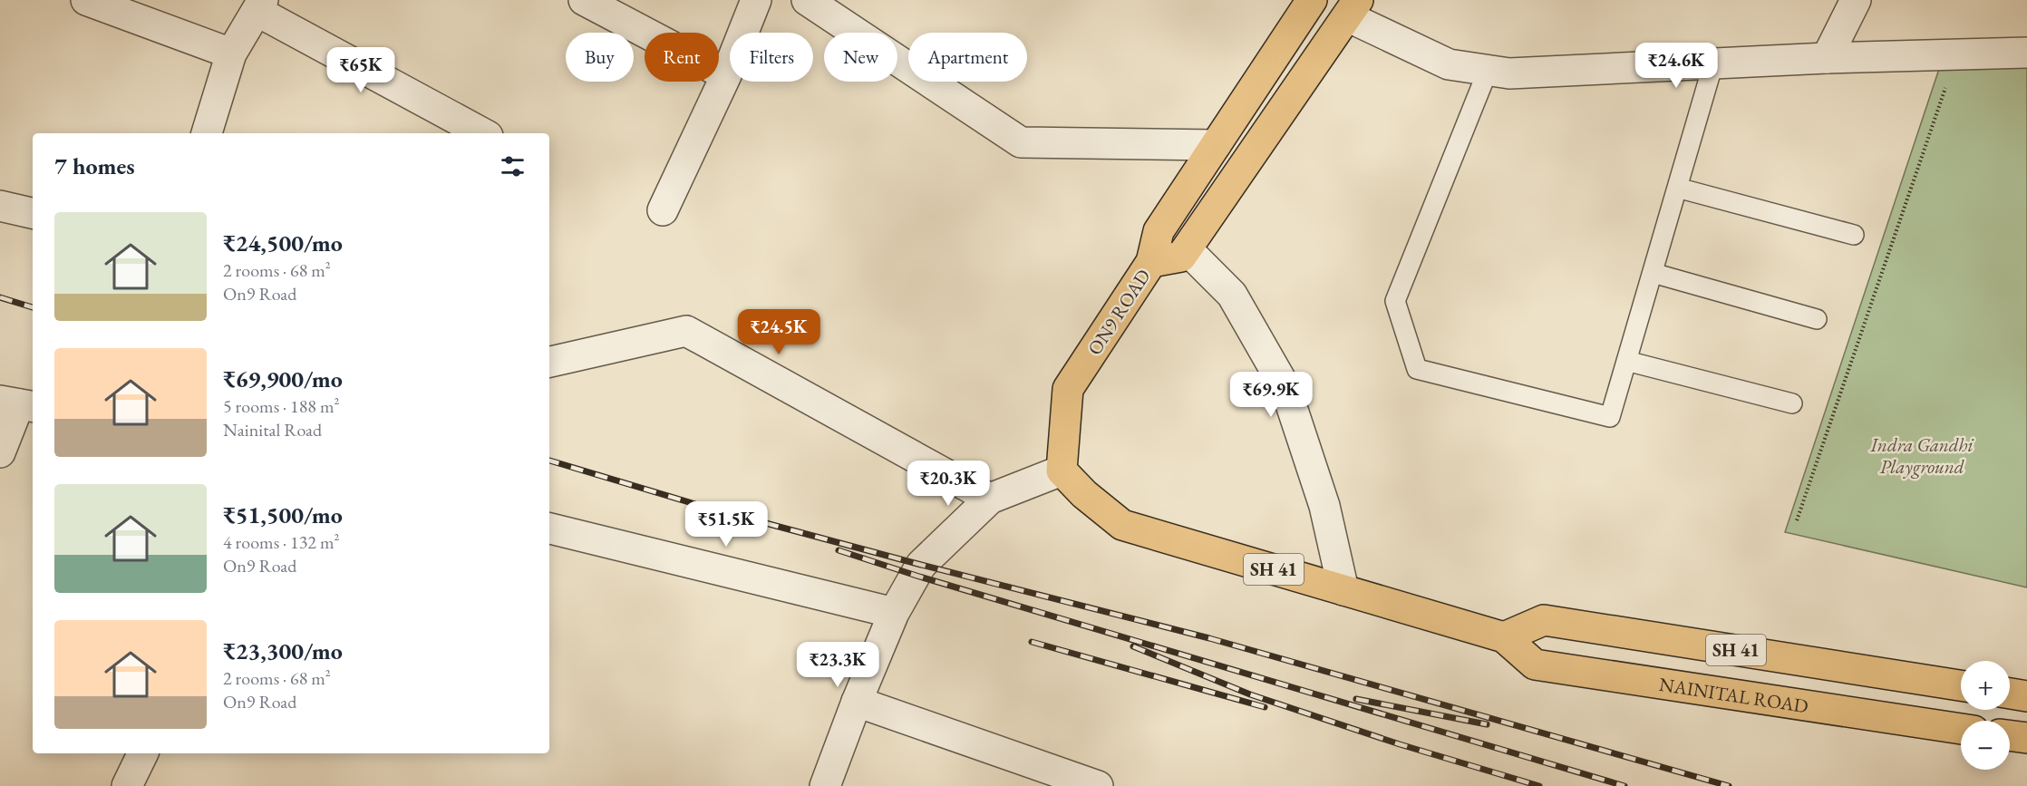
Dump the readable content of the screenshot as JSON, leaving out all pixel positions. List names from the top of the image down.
{
  "streets": {
    "main road": ["ON9 ROAD", "SH 41", "NAINITAL ROAD"]
  },
  "crossings": [
    ["ON9 ROAD", "NAINITAL ROAD"],
    ["SH 41", "NAINITAL ROAD"]
  ],
  "parks": ["Indra Gandhi Playground"],
  "page": {
    "chip": [
      "Buy",
      "Rent",
      "Filters",
      "New",
      "Apartment"
    ],
    "price": [
      "₹24.6K",
      "₹65K",
      "₹24.5K",
      "₹69.9K",
      "₹20.3K",
      "₹51.5K",
      "₹23.3K"
    ],
    "heading": "7 homes",
    "list": [
      {
        "name": "₹24,500/mo",
        "note": "2 rooms · 68 m² · On9 Road"
      },
      {
        "name": "₹69,900/mo",
        "note": "5 rooms · 188 m² · Nainital Road"
      },
      {
        "name": "₹51,500/mo",
        "note": "4 rooms · 132 m² · On9 Road"
      },
      {
        "name": "₹23,300/mo",
        "note": "2 rooms · 68 m² · On9 Road"
      }
    ],
    "map_buttons": ["+", "−"]
  }
}
